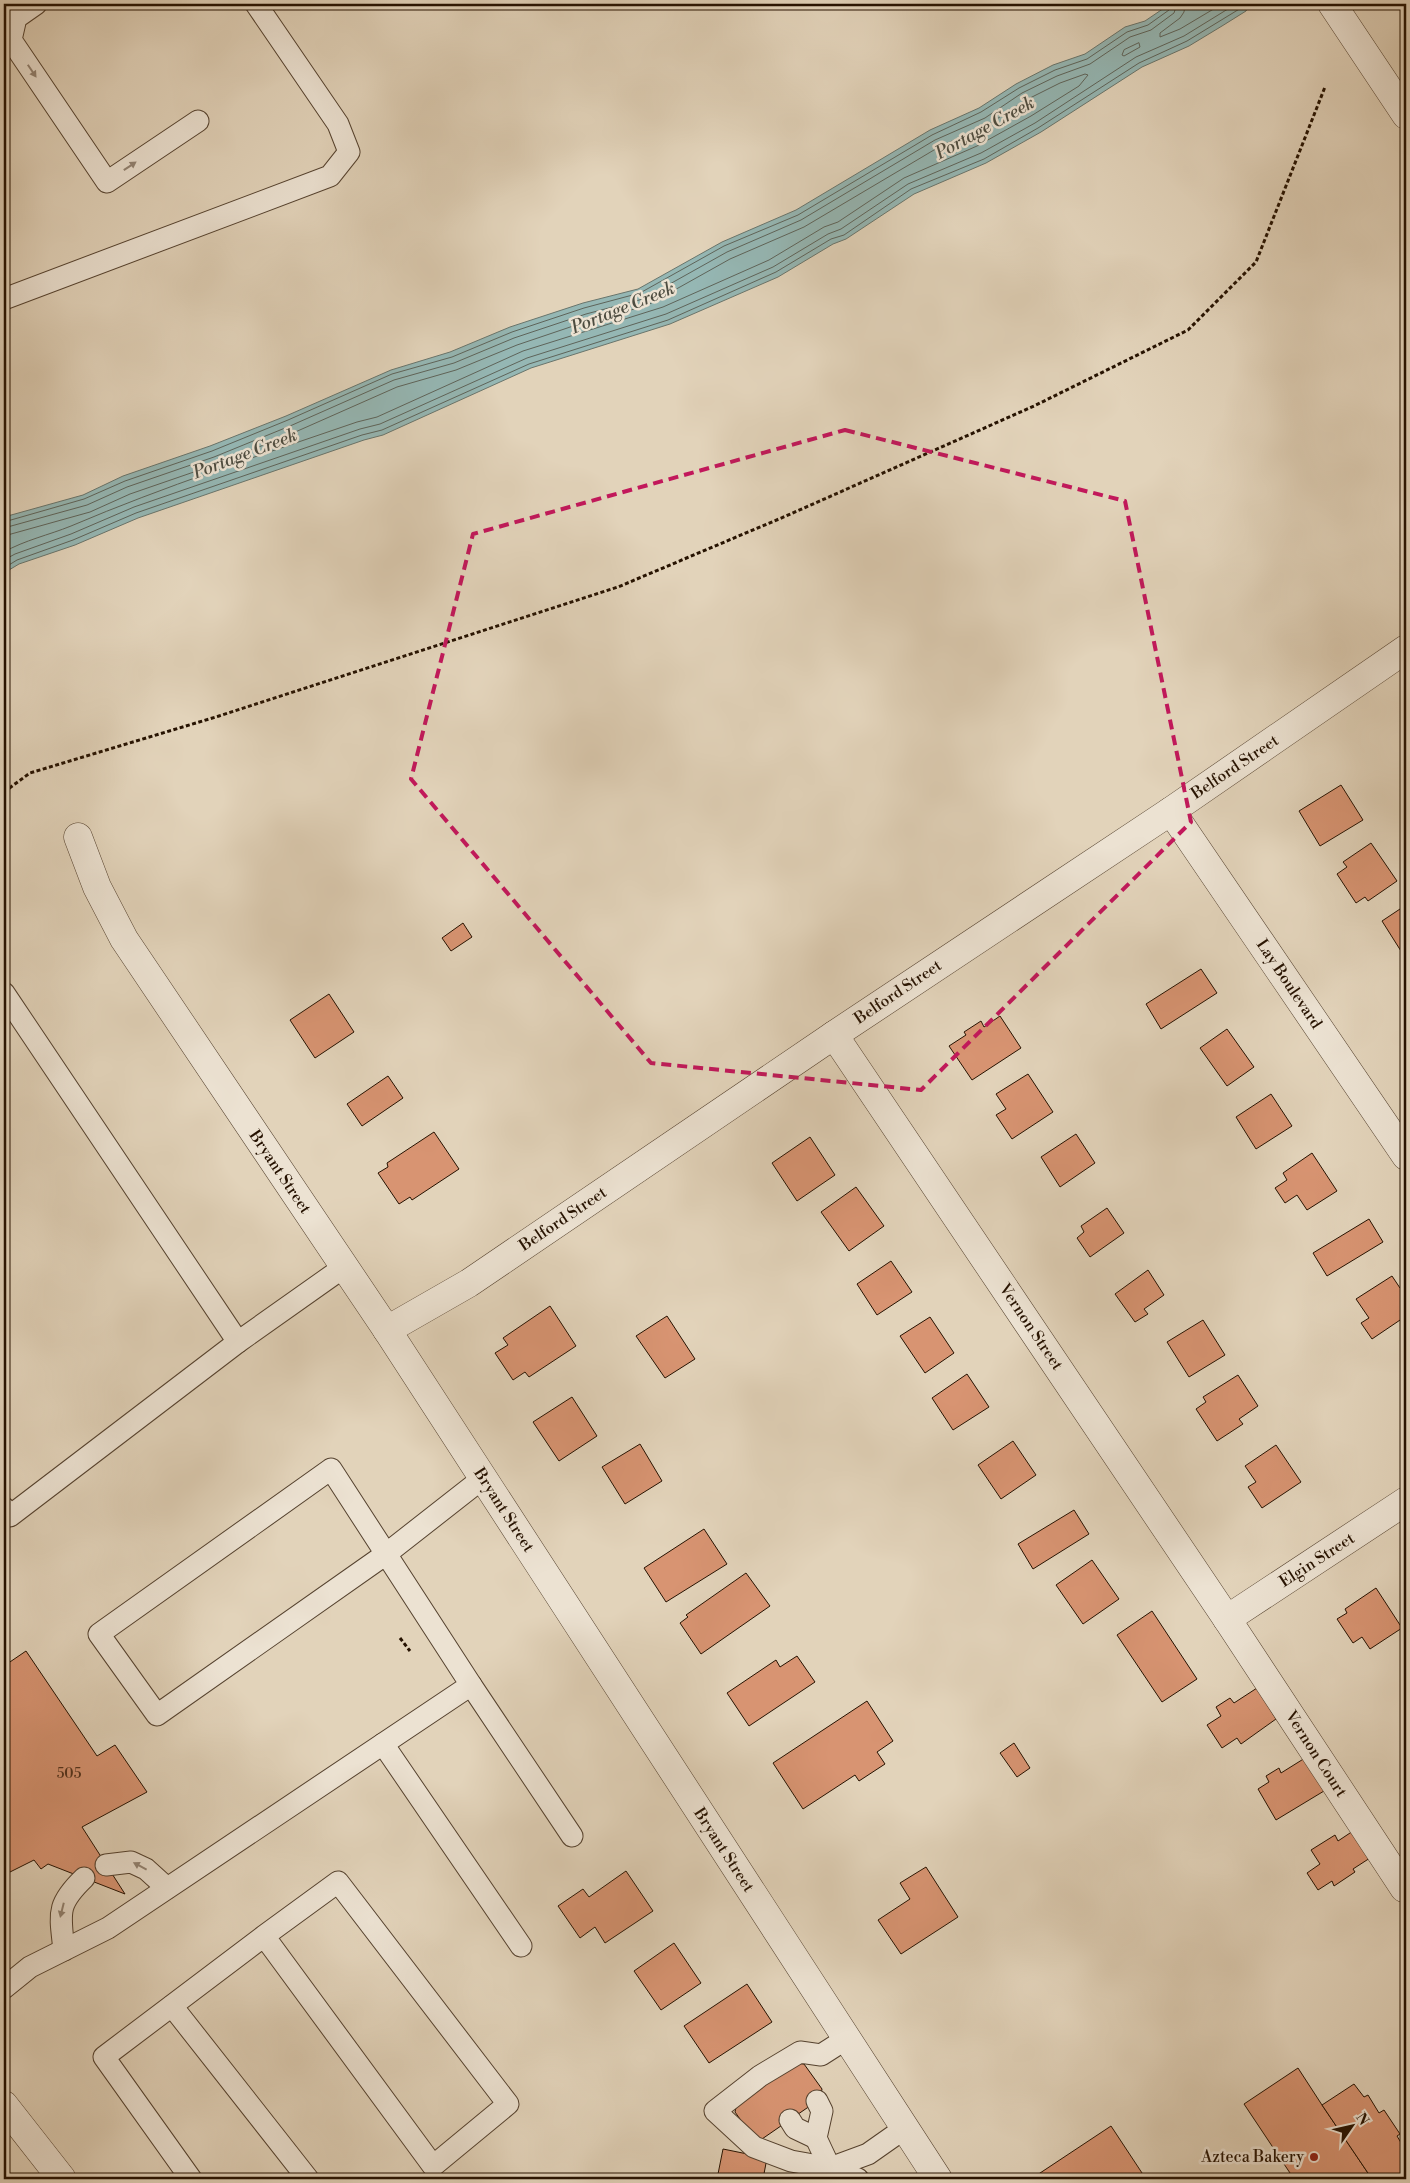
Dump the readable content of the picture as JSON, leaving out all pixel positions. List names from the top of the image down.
{
  "streets": {
    "street": [
      "Belford Street",
      "Lay Boulevard",
      "Bryant Street",
      "Vernon Street",
      "Elgin Street",
      "Vernon Court"
    ]
  },
  "crossings": [
    ["Belford Street", "Lay Boulevard"],
    ["Belford Street", "Bryant Street"],
    ["Belford Street", "Vernon Street"],
    ["Vernon Street", "Elgin Street"],
    ["Vernon Street", "Vernon Court"],
    ["Elgin Street", "Vernon Court"]
  ],
  "water": ["Portage Creek"],
  "places": ["Azteca Bakery"],
  "house_numbers": ["505"],
  "north": "top right"
}
